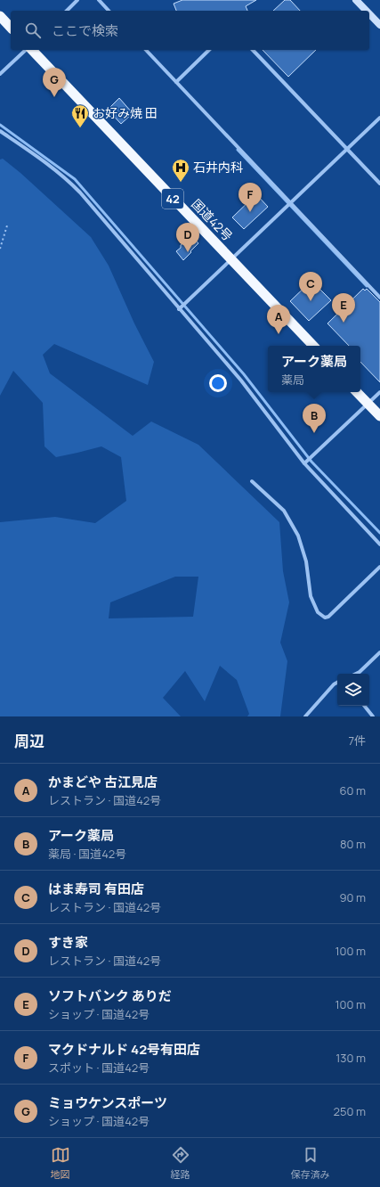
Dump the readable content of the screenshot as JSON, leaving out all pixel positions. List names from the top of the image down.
{
  "streets": {
    "highway": ["42", "国道42号"]
  },
  "places": {
    "restaurant": ["お好み焼 田"],
    "hospital": ["石井内科"]
  },
  "page": {
    "search": "ここで検索",
    "pins": [
      "G",
      "F",
      "D",
      "C",
      "E",
      "A",
      "B"
    ],
    "popup": ["アーク薬局", "薬局"],
    "heading": ["周辺", "7件"],
    "list": [
      {
        "mark": "A",
        "name": "かまどや 古江見店",
        "note": "レストラン · 国道42号",
        "value": "60 m"
      },
      {
        "mark": "B",
        "name": "アーク薬局",
        "note": "薬局 · 国道42号",
        "value": "80 m"
      },
      {
        "mark": "C",
        "name": "はま寿司 有田店",
        "note": "レストラン · 国道42号",
        "value": "90 m"
      },
      {
        "mark": "D",
        "name": "すき家",
        "note": "レストラン · 国道42号",
        "value": "100 m"
      },
      {
        "mark": "E",
        "name": "ソフトバンク ありだ",
        "note": "ショップ · 国道42号",
        "value": "100 m"
      },
      {
        "mark": "F",
        "name": "マクドナルド 42号有田店",
        "note": "スポット · 国道42号",
        "value": "130 m"
      },
      {
        "mark": "G",
        "name": "ミョウケンスポーツ",
        "note": "ショップ · 国道42号",
        "value": "250 m"
      }
    ],
    "nav": ["地図", "経路", "保存済み"]
  }
}
